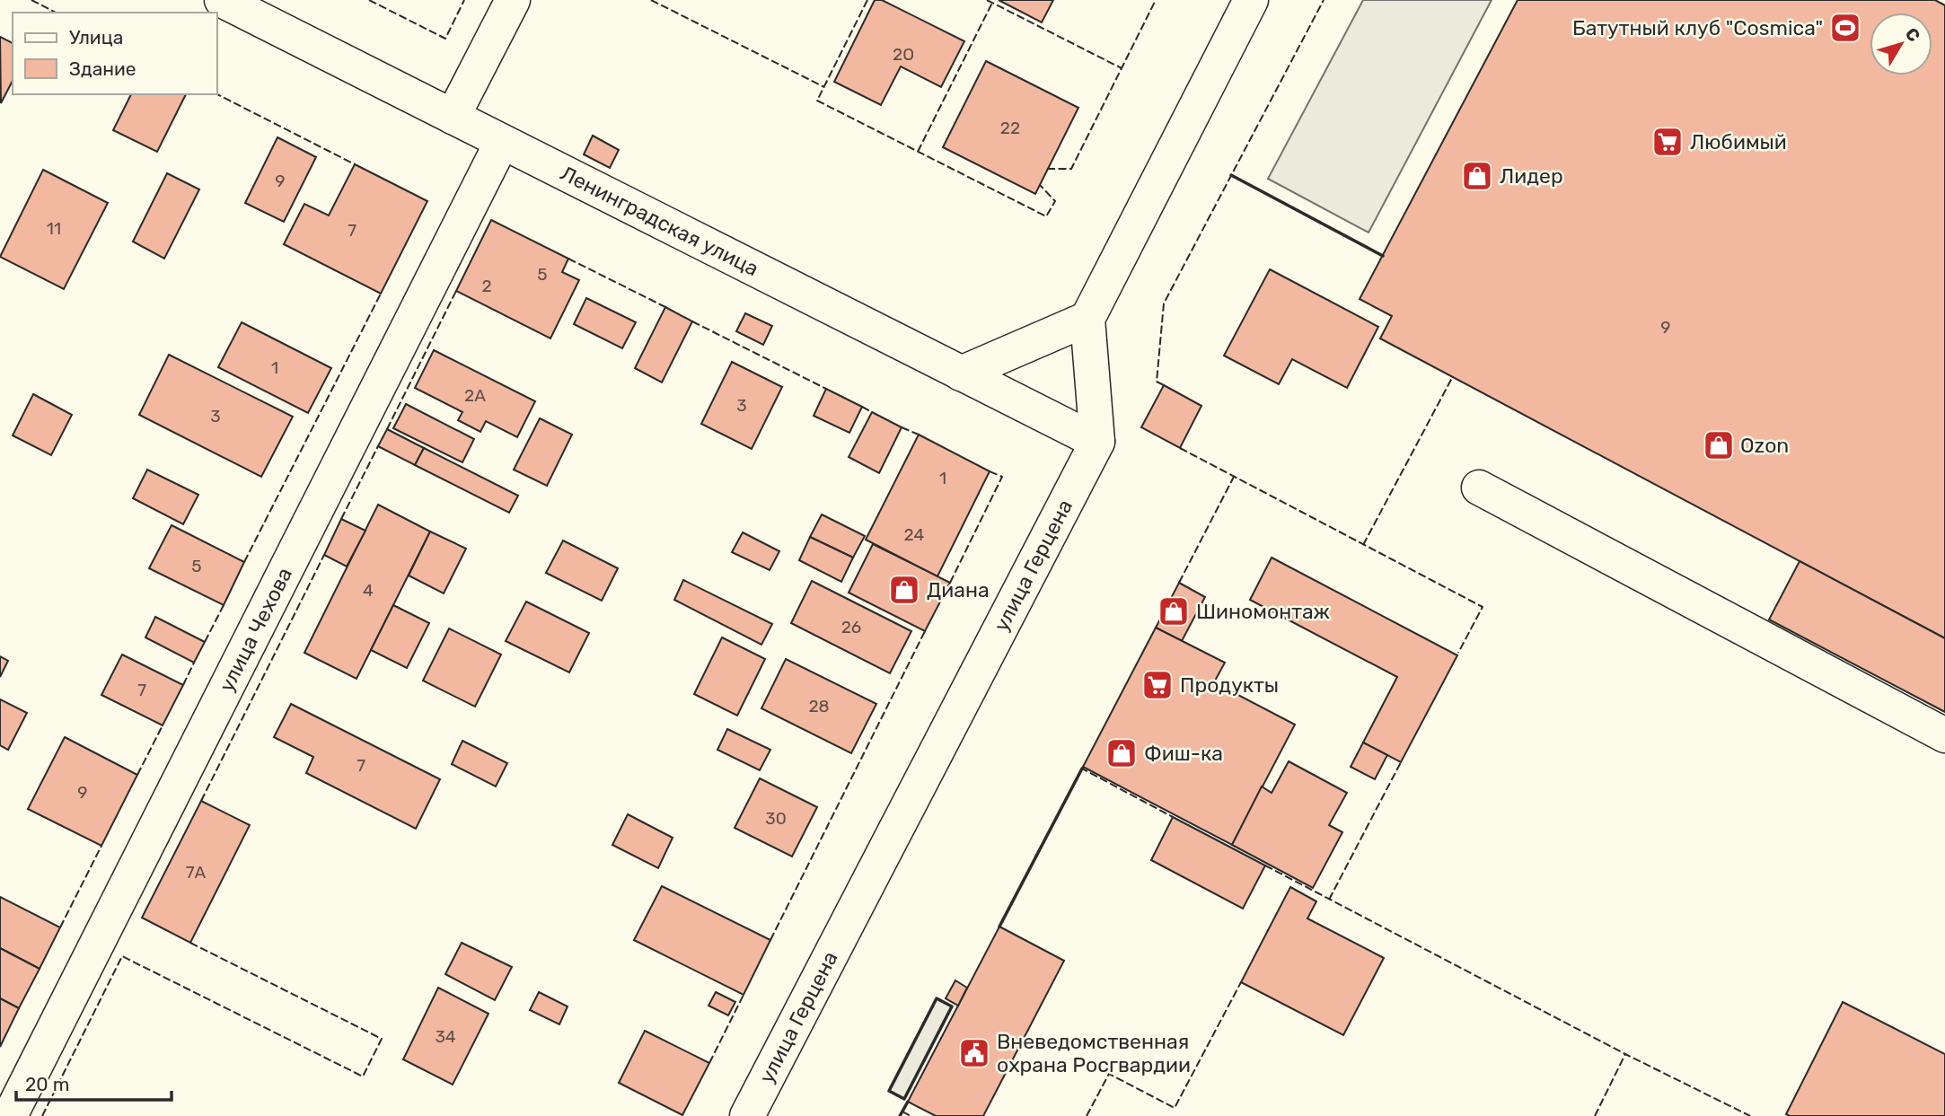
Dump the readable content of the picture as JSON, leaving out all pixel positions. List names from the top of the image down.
{
  "streets": {
    "street": ["Ленинградская улица", "улица Герцена", "улица Чехова"]
  },
  "crossings": [
    ["Ленинградская улица", "улица Герцена"],
    ["Ленинградская улица", "улица Чехова"]
  ],
  "places": {
    "sports": ["Батутный клуб \"Cosmica\""],
    "supermarket": ["Любимый", "Продукты"],
    "shop": [
      "Лидер",
      "Ozon",
      "Диана",
      "Шиномонтаж",
      "Фиш-ка"
    ],
    "public building": ["Вневедомственная охрана Росгвардии"]
  },
  "house_numbers": [
    "2О",
    "22",
    "9",
    "11",
    "7",
    "5",
    "2",
    "9",
    "1",
    "2А",
    "3",
    "3",
    "1",
    "24",
    "5",
    "4",
    "26",
    "7",
    "28",
    "7",
    "9",
    "30",
    "7А",
    "34"
  ],
  "legend": ["Улица", "Здание"],
  "scale_bar": "20 m",
  "north": "top right"
}
